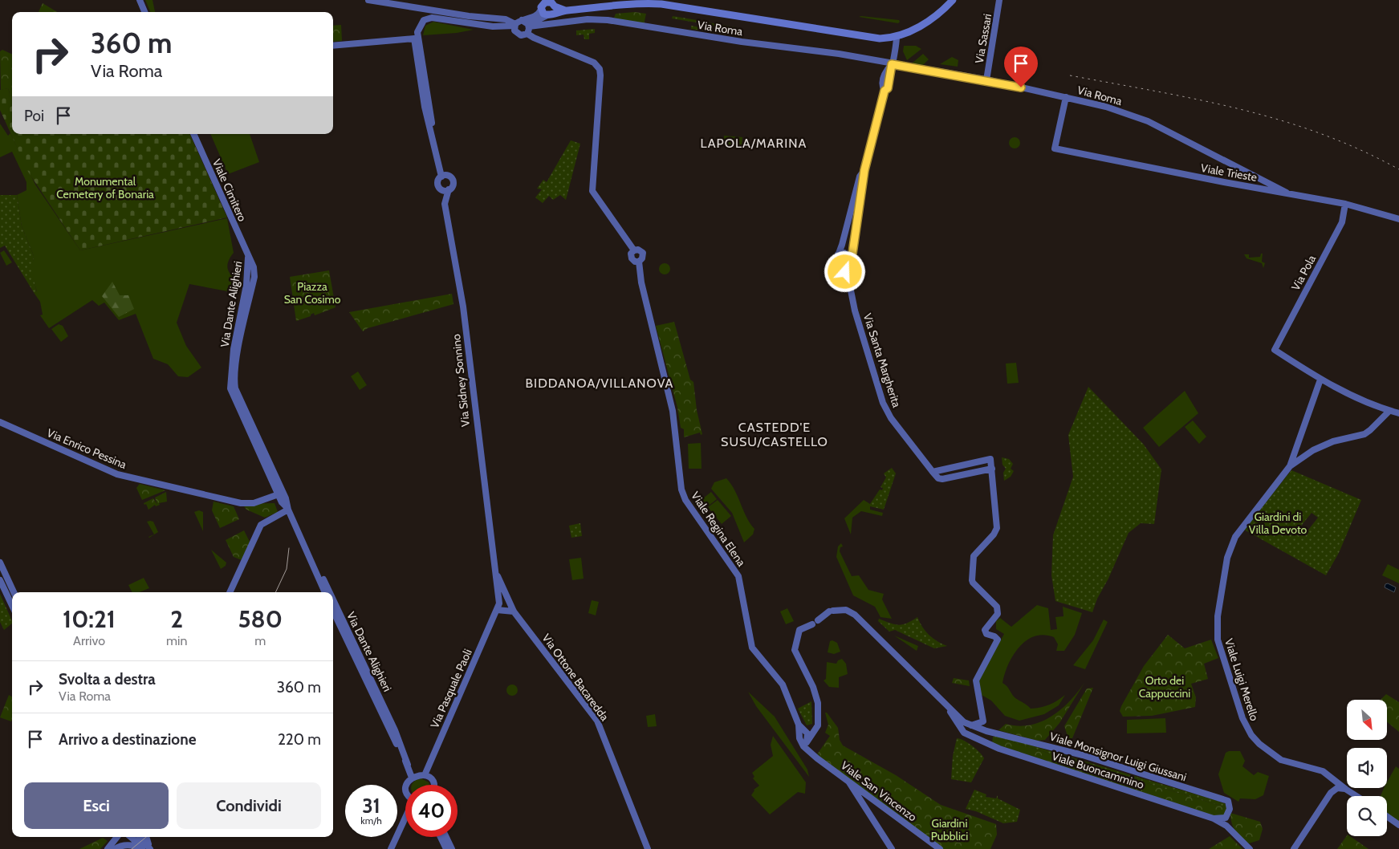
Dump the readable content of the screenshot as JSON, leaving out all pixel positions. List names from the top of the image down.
{
  "streets": {
    "street": [
      "Via Roma",
      "Via Sassari",
      "Viale Trieste",
      "Viale Cimitero",
      "Via Pola",
      "Via Dante Alighieri",
      "Via Santa Margherita",
      "Via Sidney Sonnino",
      "Via Enrico Pessina",
      "Viale Regina Elena",
      "Via Ottone Bacaredda",
      "Viale Luigi Merello",
      "Via Pasquale Paoli",
      "Viale Monsignor Luigi Giussani",
      "Viale Buoncammino",
      "Viale San Vincenzo"
    ]
  },
  "crossings": [
    ["Via Roma", "Via Sassari"],
    ["Via Roma", "Viale Trieste"],
    ["Viale Trieste", "Via Pola"],
    ["Viale Cimitero", "Via Dante Alighieri"],
    ["Via Pola", "Viale Luigi Merello"],
    ["Via Dante Alighieri", "Via Enrico Pessina"],
    ["Via Sidney Sonnino", "Via Ottone Bacaredda"],
    ["Via Sidney Sonnino", "Via Pasquale Paoli"],
    ["Viale Regina Elena", "Viale San Vincenzo"],
    ["Viale Monsignor Luigi Giussani", "Viale Buoncammino"]
  ],
  "districts": ["LAPOLA/MARINA", "BIDDANOA/VILLANOVA", "CASTEDD'E SUSU/CASTELLO"],
  "parks": [
    "Monumental Cemetery of Bonaria",
    "Piazza San Cosimo",
    "Giardini di Villa Devoto",
    "Orto dei Cappuccini",
    "Giardini Pubblici"
  ],
  "north": "bottom right",
  "page": {
    "turn": ["360 m", "Via Roma"],
    "then": "Poi",
    "eta": [
      "10:21",
      "Arrivo",
      "2",
      "min",
      "580",
      "m"
    ],
    "list": [
      {
        "name": "Svolta a destra",
        "note": "Via Roma",
        "value": "360 m"
      },
      {
        "name": "Arrivo a destinazione",
        "value": "220 m"
      }
    ],
    "buttons": ["Esci", "Condividi"],
    "speed": "31 km/h",
    "limit": "40"
  }
}
